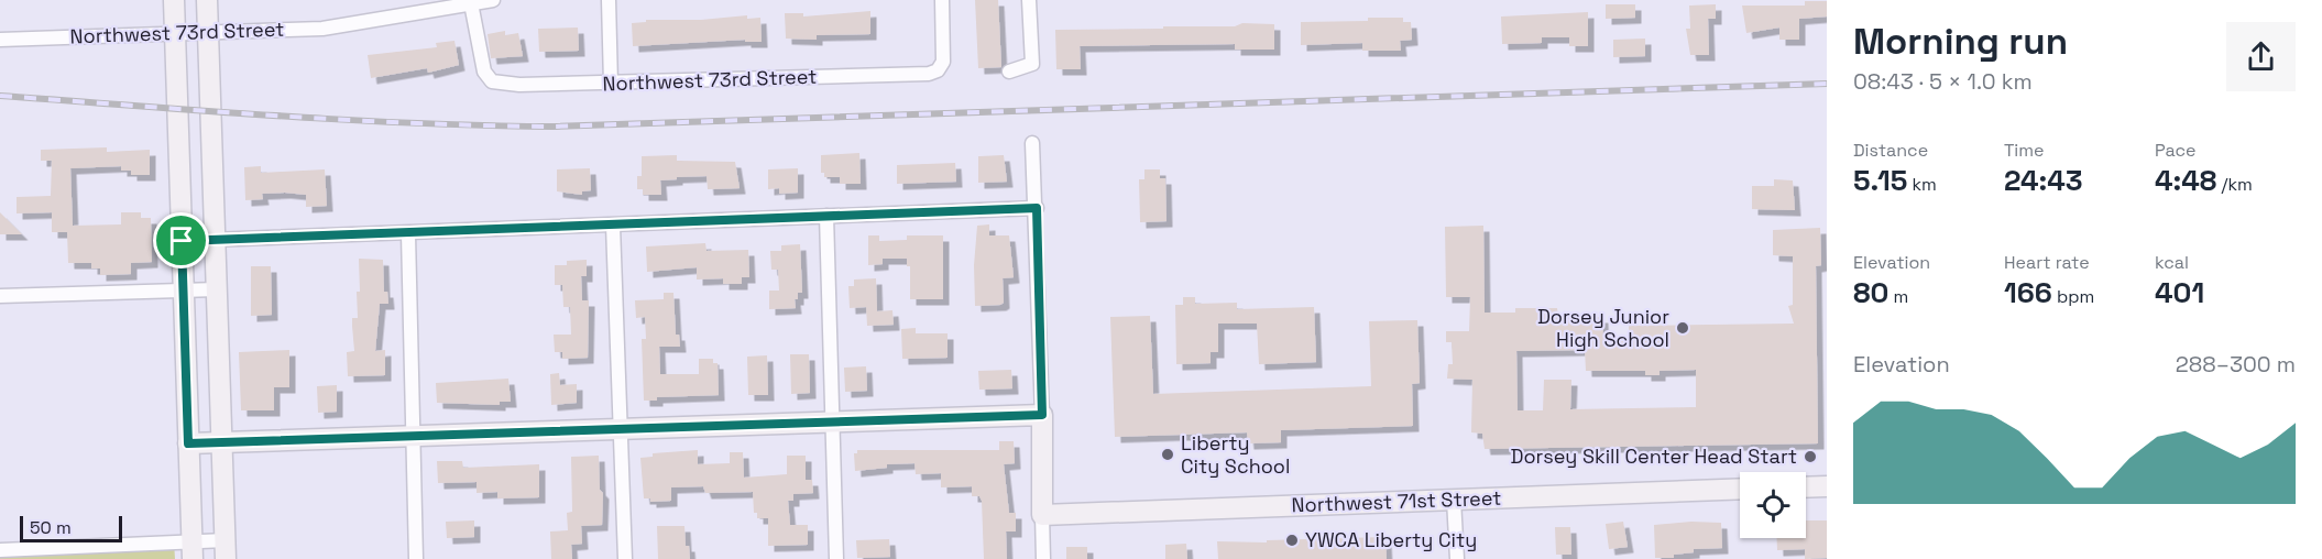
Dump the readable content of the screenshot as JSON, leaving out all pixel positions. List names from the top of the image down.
{
  "streets": {
    "street": ["Northwest 73rd Street", "Northwest 71st Street"]
  },
  "places": [
    "Dorsey Junior High School",
    "Liberty City School",
    "Dorsey Skill Center Head Start",
    "YWCA Liberty City"
  ],
  "scale_bar": "50 m",
  "page": {
    "heading": ["Morning run", "08:43 · 5 × 1.0 km"],
    "stats": [
      ["Distance", "5.15 km"],
      ["Time", "24:43"],
      ["Pace", "4:48 /km"],
      ["Elevation", "80 m"],
      ["Heart rate", "166 bpm"],
      ["kcal", "401"]
    ],
    "chart": ["Elevation", "288–300 m"],
    "scale": "50 m"
  }
}
